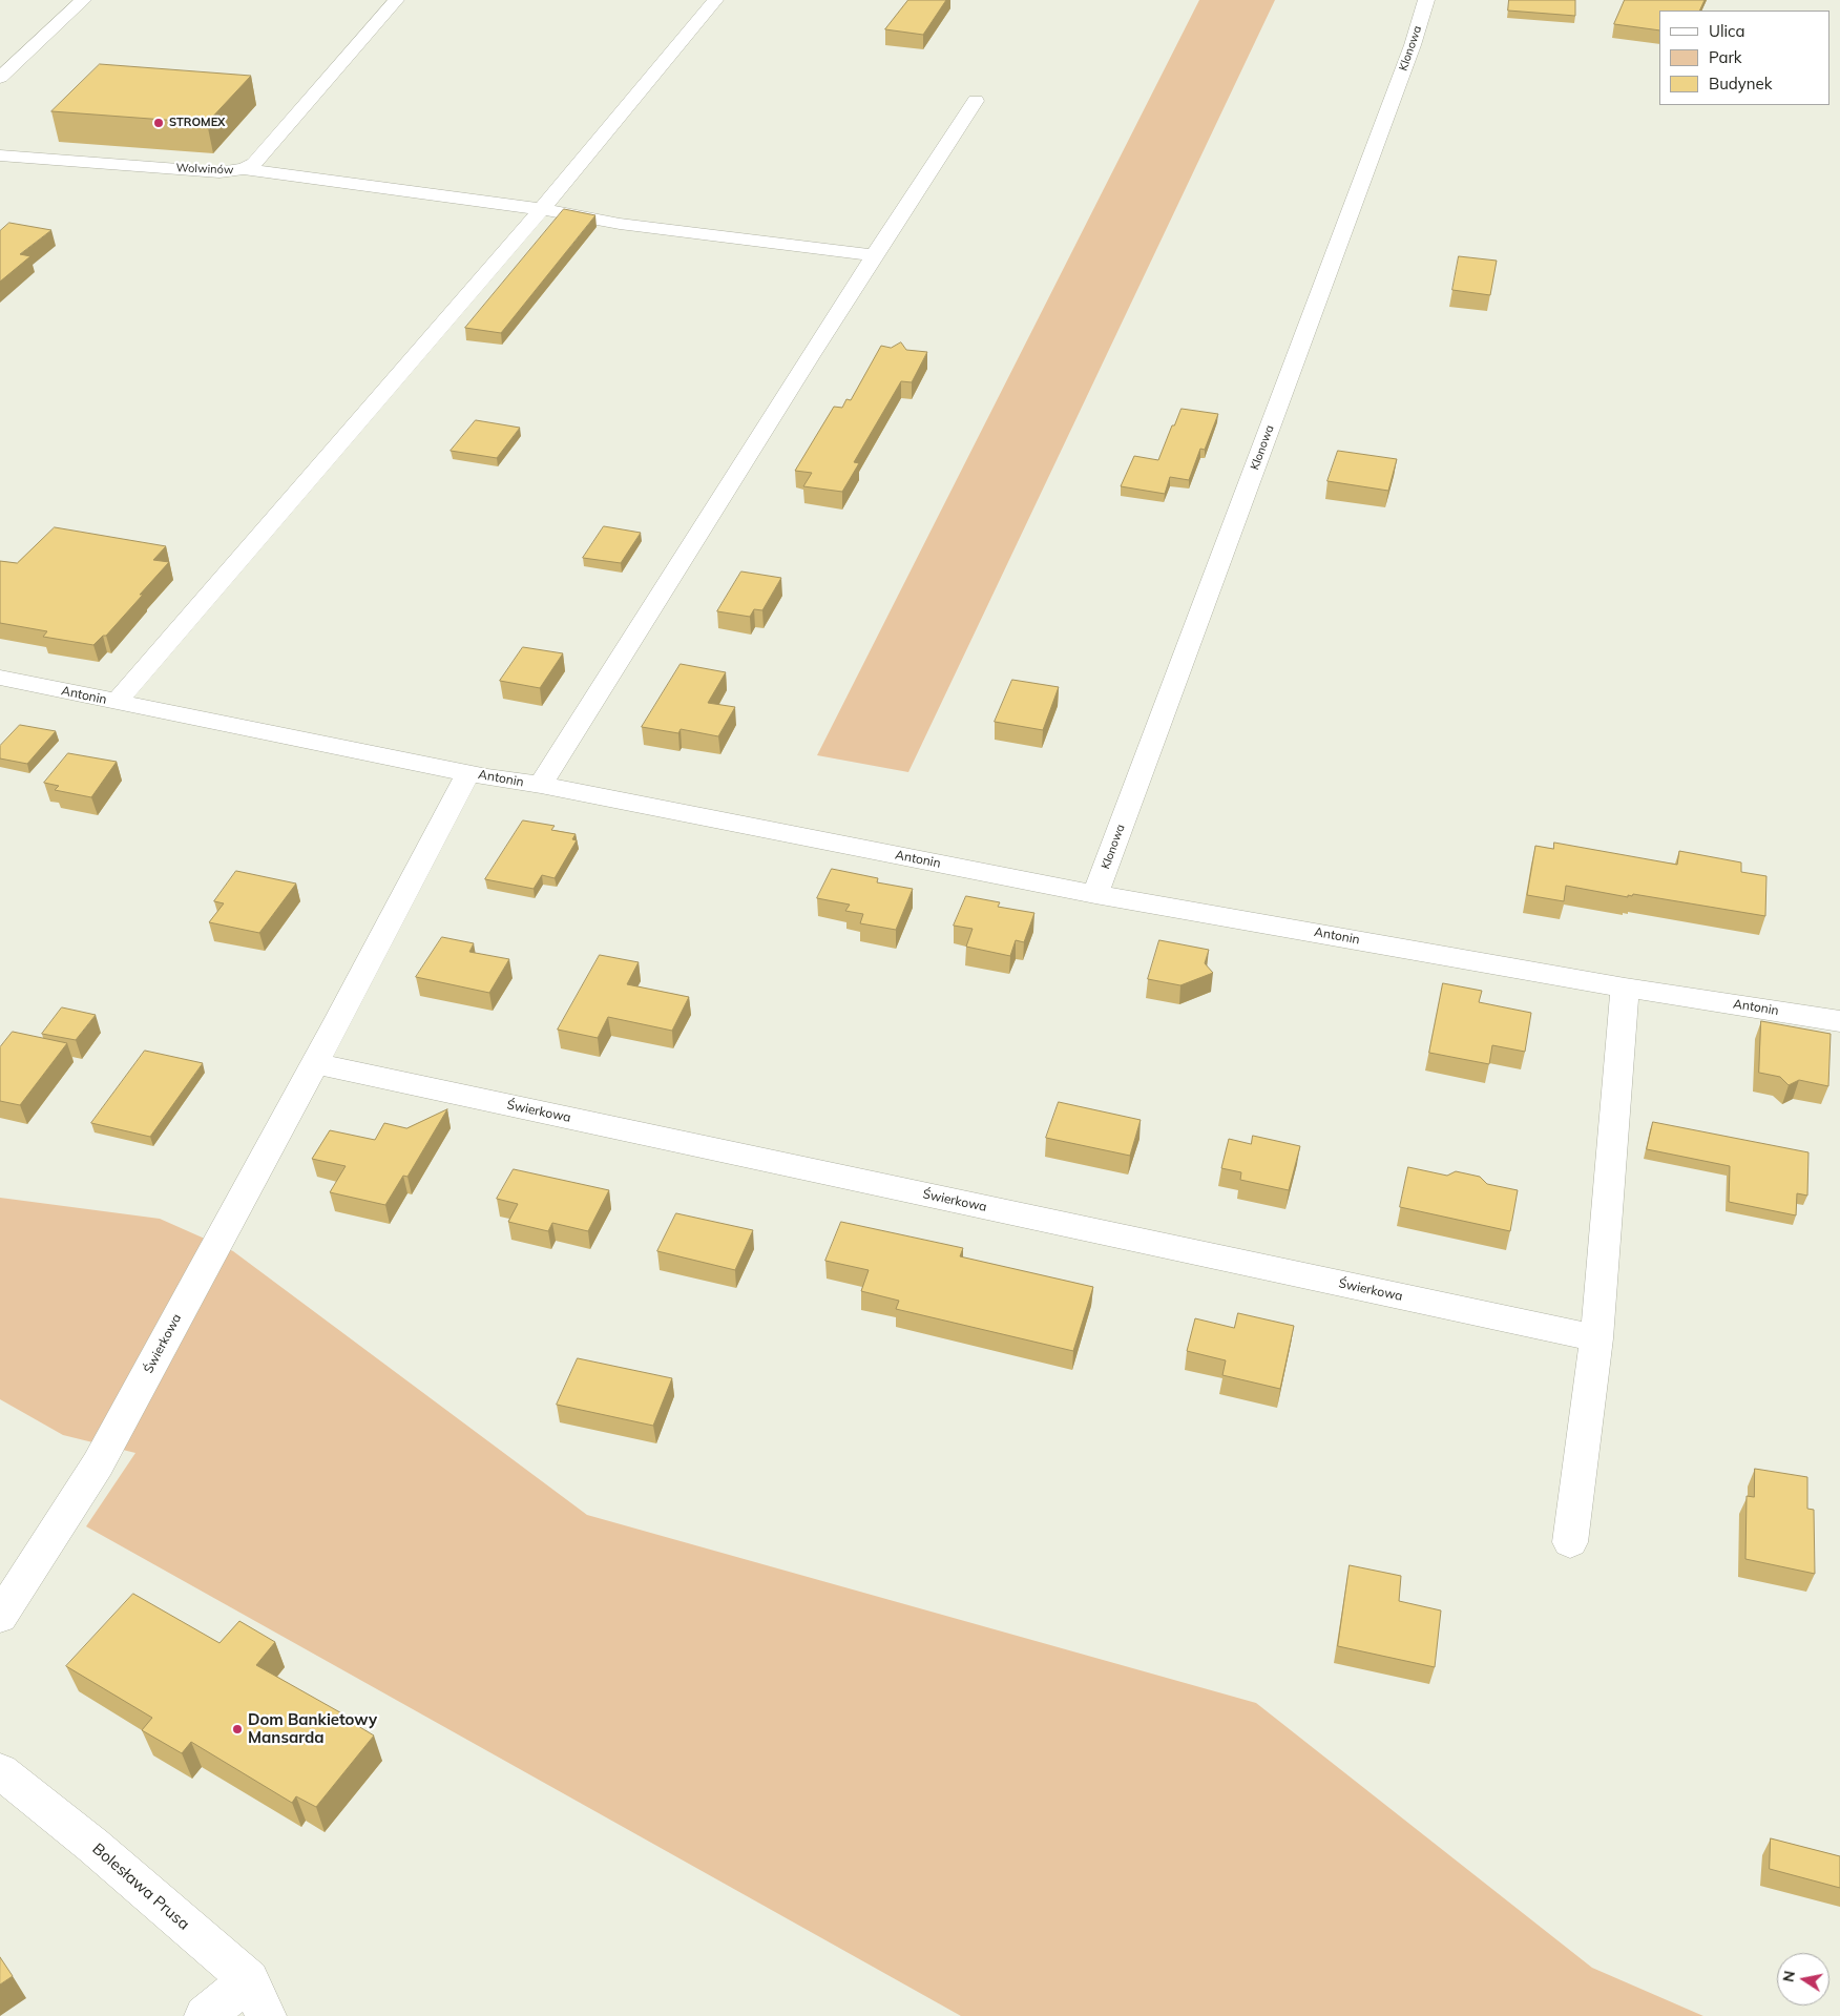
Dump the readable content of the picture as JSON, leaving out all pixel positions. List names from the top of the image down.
{
  "streets": {
    "street": [
      "Klonowa",
      "Wolwinów",
      "Antonin",
      "Świerkowa",
      "Bolesława Prusa"
    ]
  },
  "crossings": [
    ["Klonowa", "Antonin"],
    ["Antonin", "Świerkowa"]
  ],
  "places": ["STROMEX", "Dom Bankietowy Mansarda"],
  "legend": ["Ulica", "Park", "Budynek"],
  "north": "left"
}
